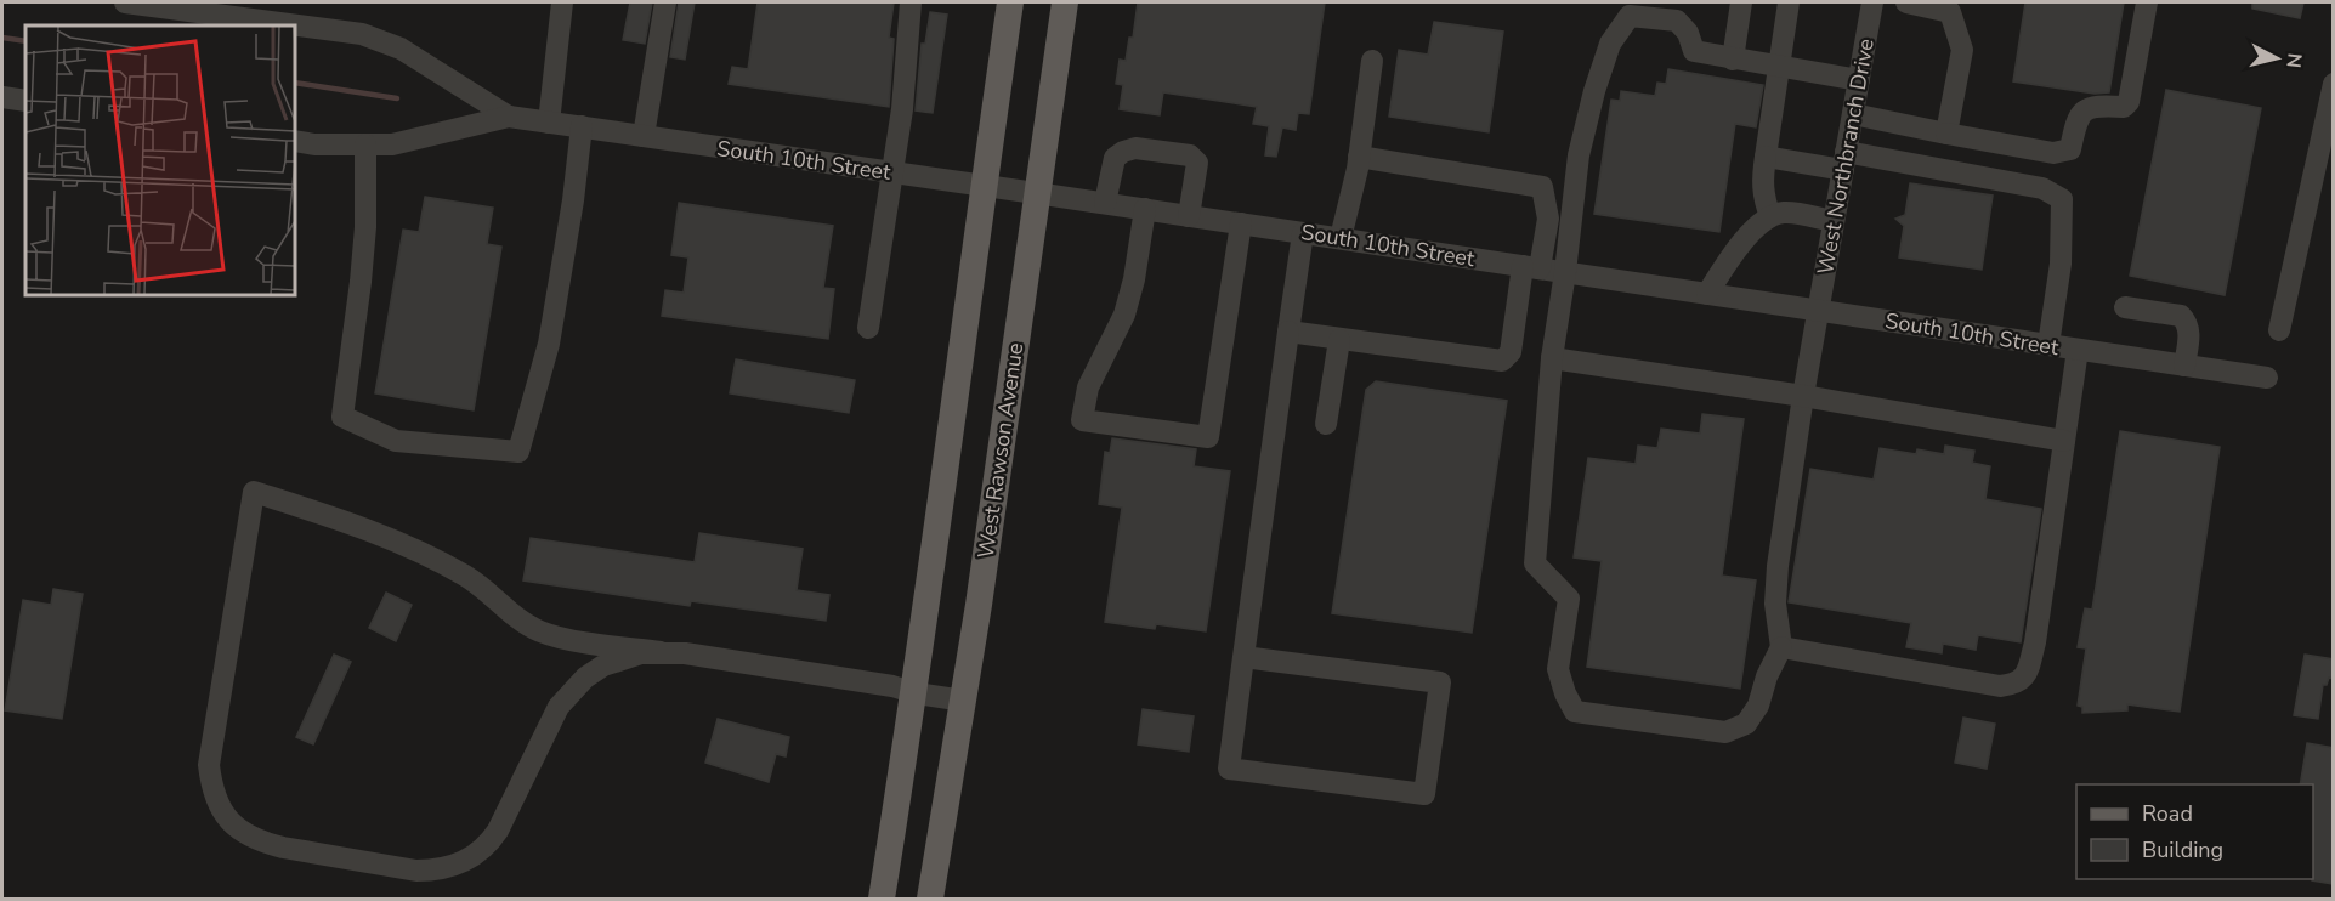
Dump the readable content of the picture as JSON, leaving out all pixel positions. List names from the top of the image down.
{
  "streets": {
    "main road": ["West Rawson Avenue"],
    "street": ["West Northbranch Drive", "South 10th Street"]
  },
  "crossings": [
    ["West Northbranch Drive", "South 10th Street"],
    ["South 10th Street", "West Rawson Avenue"]
  ],
  "legend": ["Road", "Building"],
  "north": "right"
}
